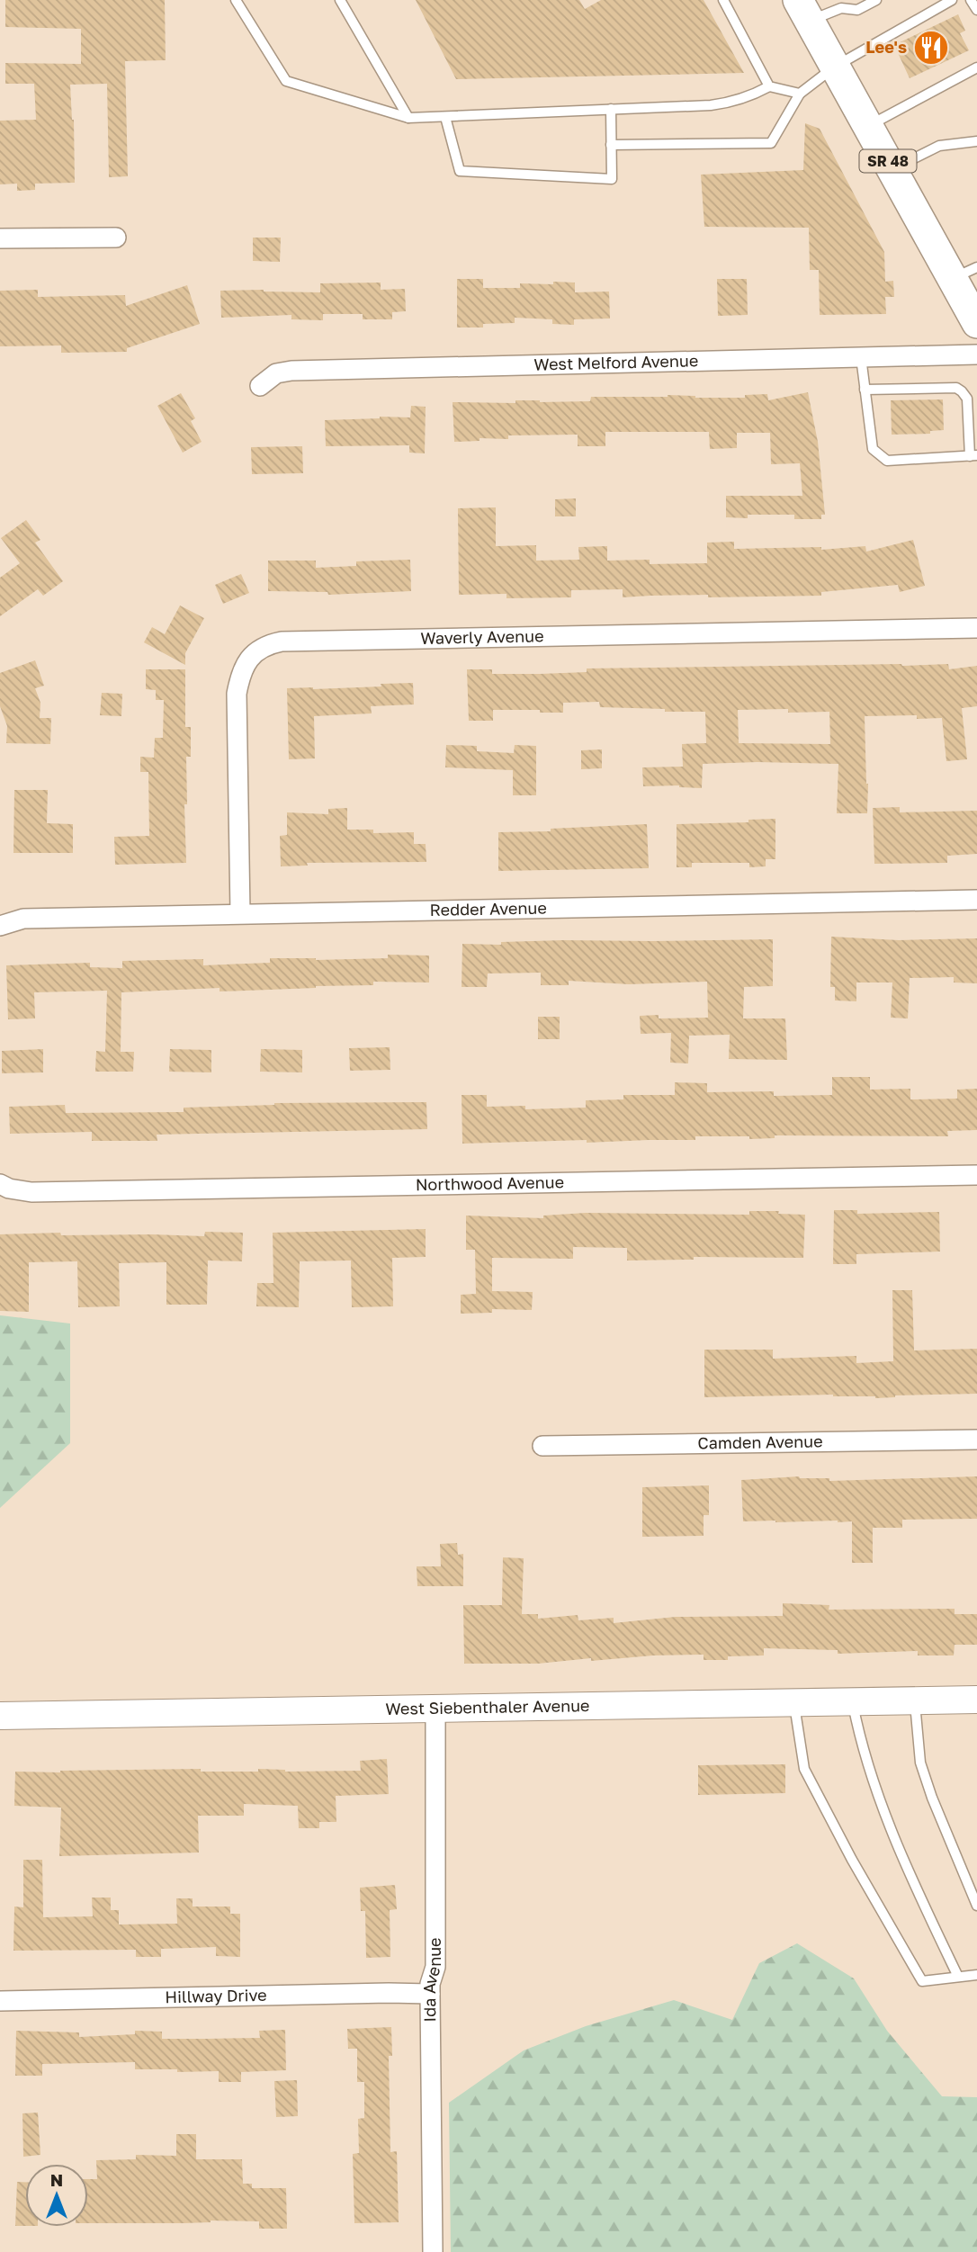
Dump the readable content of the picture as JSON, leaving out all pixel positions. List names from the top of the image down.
{
  "streets": {
    "main road": ["SR 48", "West Siebenthaler Avenue"],
    "street": [
      "West Melford Avenue",
      "Waverly Avenue",
      "Redder Avenue",
      "Northwood Avenue",
      "Camden Avenue",
      "Ida Avenue",
      "Hillway Drive"
    ]
  },
  "crossings": [
    ["Waverly Avenue", "Redder Avenue"],
    ["West Siebenthaler Avenue", "Ida Avenue"],
    ["Ida Avenue", "Hillway Drive"]
  ],
  "places": {
    "restaurant": ["Lee's"]
  },
  "north": "top"
}
